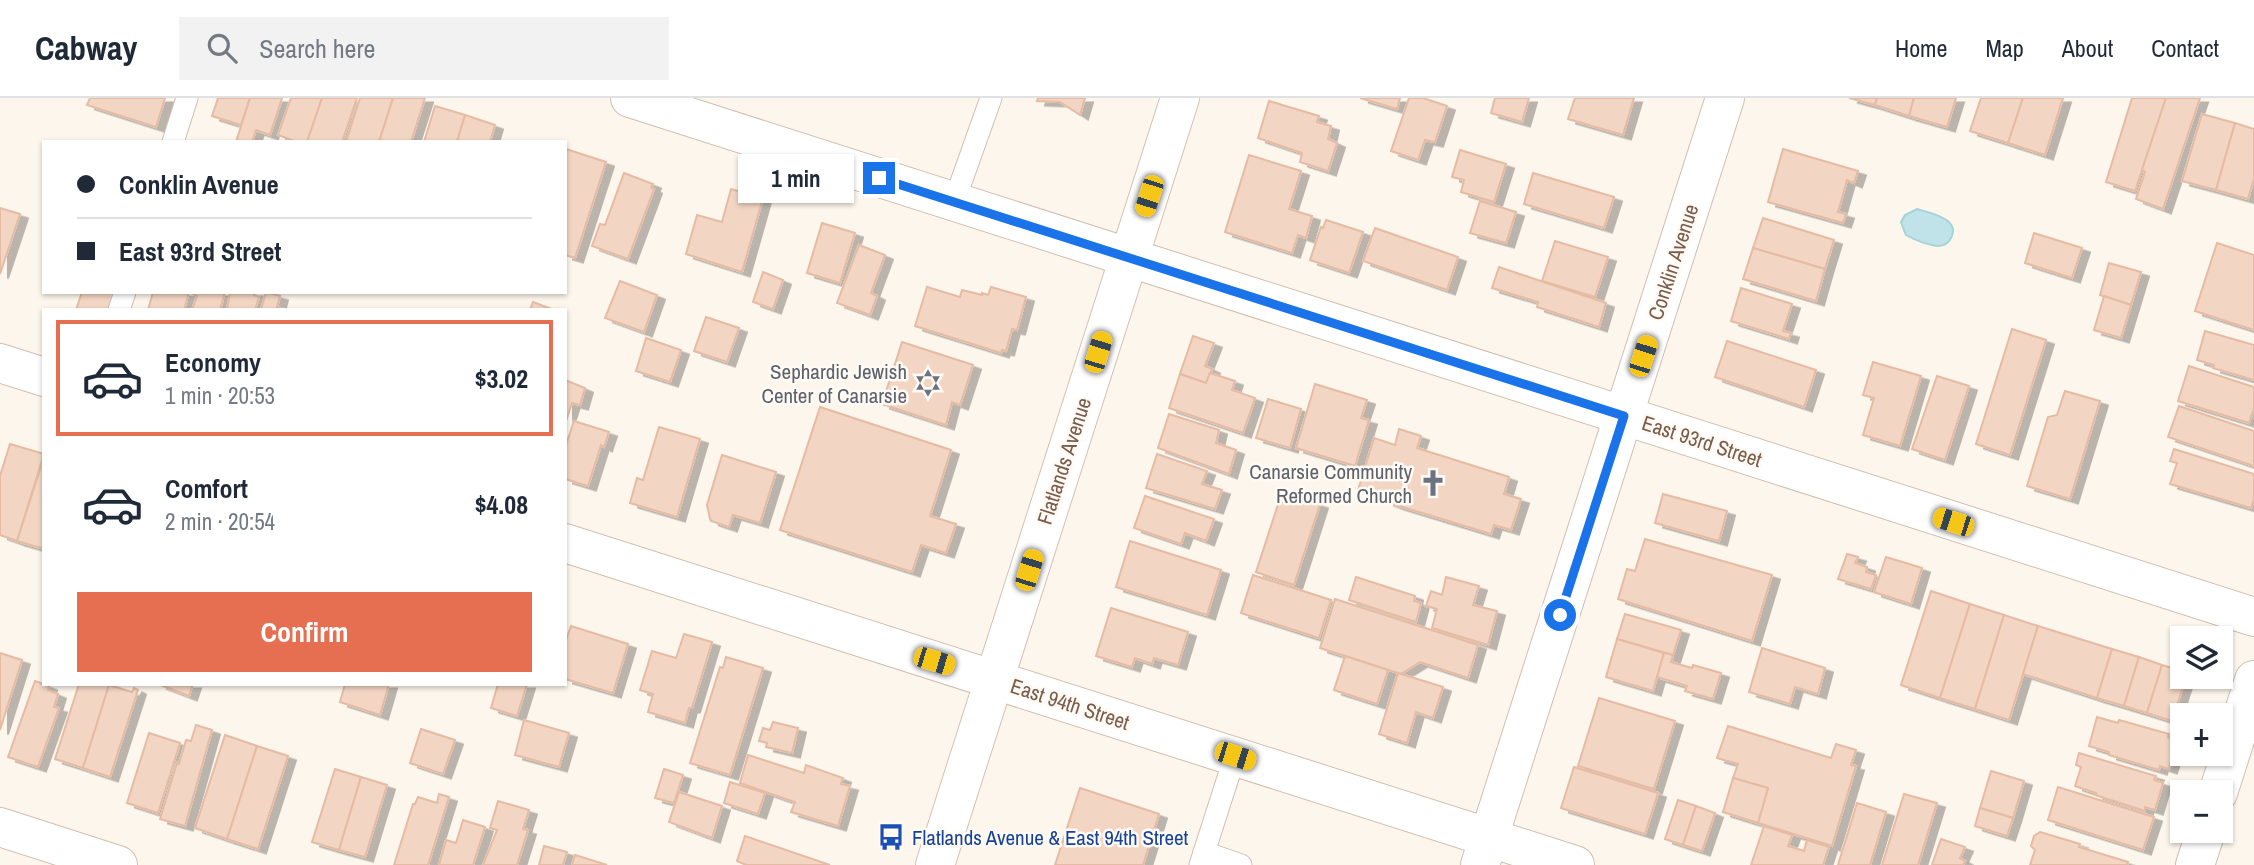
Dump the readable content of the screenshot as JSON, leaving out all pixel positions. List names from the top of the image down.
{
  "streets": {
    "street": [
      "Conklin Avenue",
      "East 93rd Street",
      "Flatlands Avenue",
      "East 94th Street"
    ]
  },
  "crossings": [
    ["Conklin Avenue", "East 93rd Street"],
    ["Conklin Avenue", "East 94th Street"],
    ["East 93rd Street", "Flatlands Avenue"],
    ["Flatlands Avenue", "East 94th Street"]
  ],
  "places": {
    "synagogue": ["Sephardic Jewish Center of Canarsie"],
    "church": ["Canarsie Community Reformed Church"],
    "bus stop": ["Flatlands Avenue & East 94th Street"]
  },
  "page": {
    "header": "Cabway",
    "search": "Search here",
    "nav": [
      "Home",
      "Map",
      "About",
      "Contact"
    ],
    "banner": ["Conklin Avenue", "East 93rd Street"],
    "bubble": "1 min",
    "list": [
      {
        "name": "Economy",
        "note": "1 min · 20:53",
        "value": "$3.02"
      },
      {
        "name": "Comfort",
        "note": "2 min · 20:54",
        "value": "$4.08"
      }
    ],
    "buttons": "Confirm",
    "map_buttons": ["+", "−"]
  }
}
